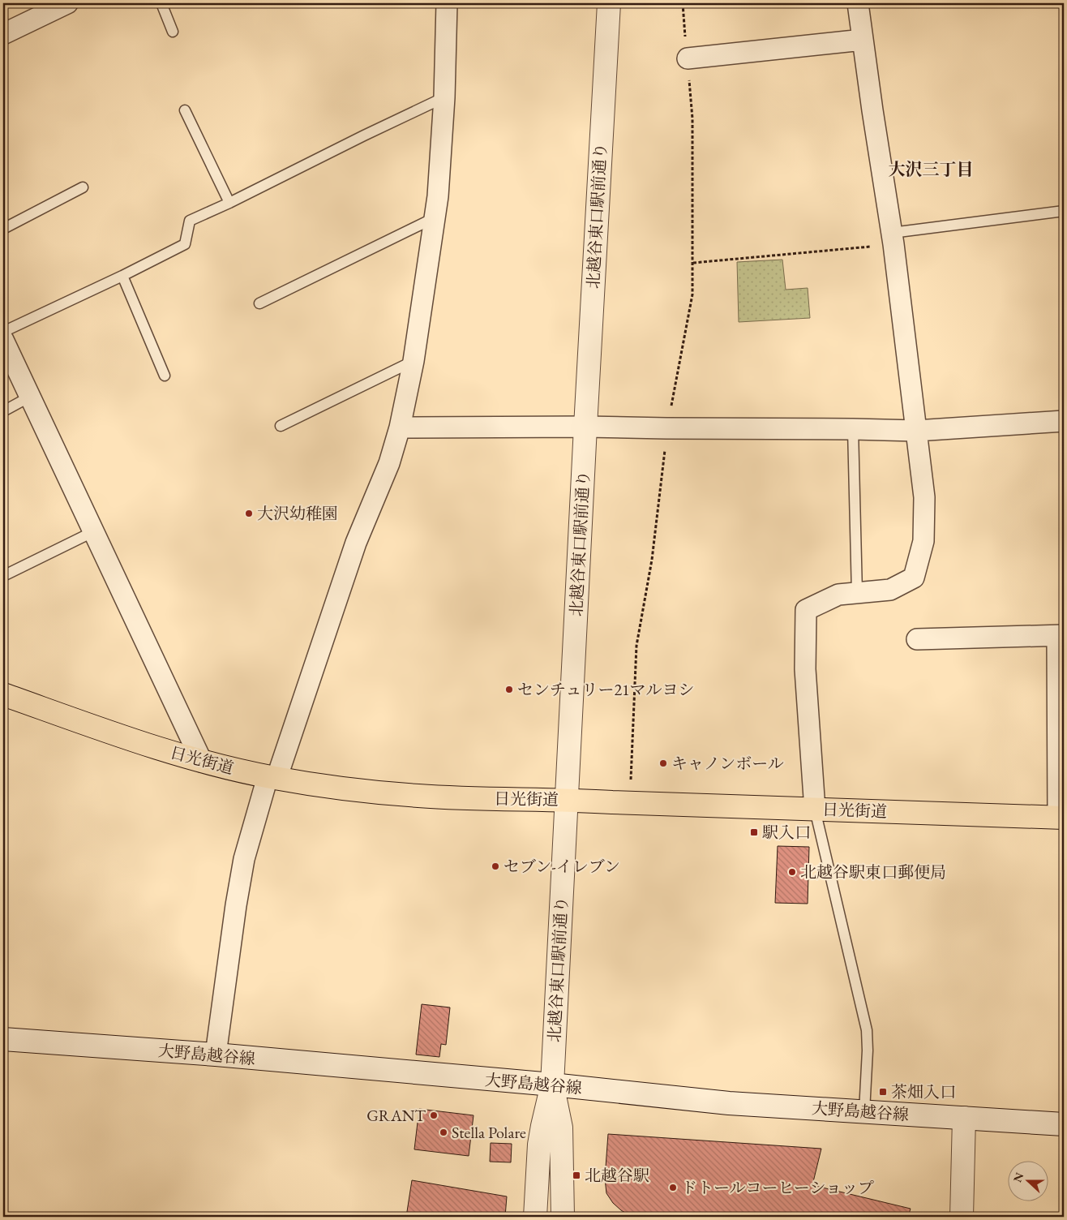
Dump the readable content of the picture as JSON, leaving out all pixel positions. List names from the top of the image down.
{
  "streets": {
    "main road": ["日光街道"],
    "street": ["北越谷東口駅前通り", "大野島越谷線"]
  },
  "crossings": [
    ["北越谷東口駅前通り", "日光街道"],
    ["北越谷東口駅前通り", "大野島越谷線"]
  ],
  "districts": ["大沢三丁目"],
  "places": {
    "other": [
      "大沢幼稚園",
      "センチュリー21マルヨシ",
      "キャノンボール",
      "セブン-イレブン",
      "北越谷駅東口郵便局",
      "GRANT",
      "Stella Polare",
      "ドトールコーヒーショップ"
    ],
    "transit": ["駅入口", "茶畑入口", "北越谷駅"]
  },
  "north": "left"
}
